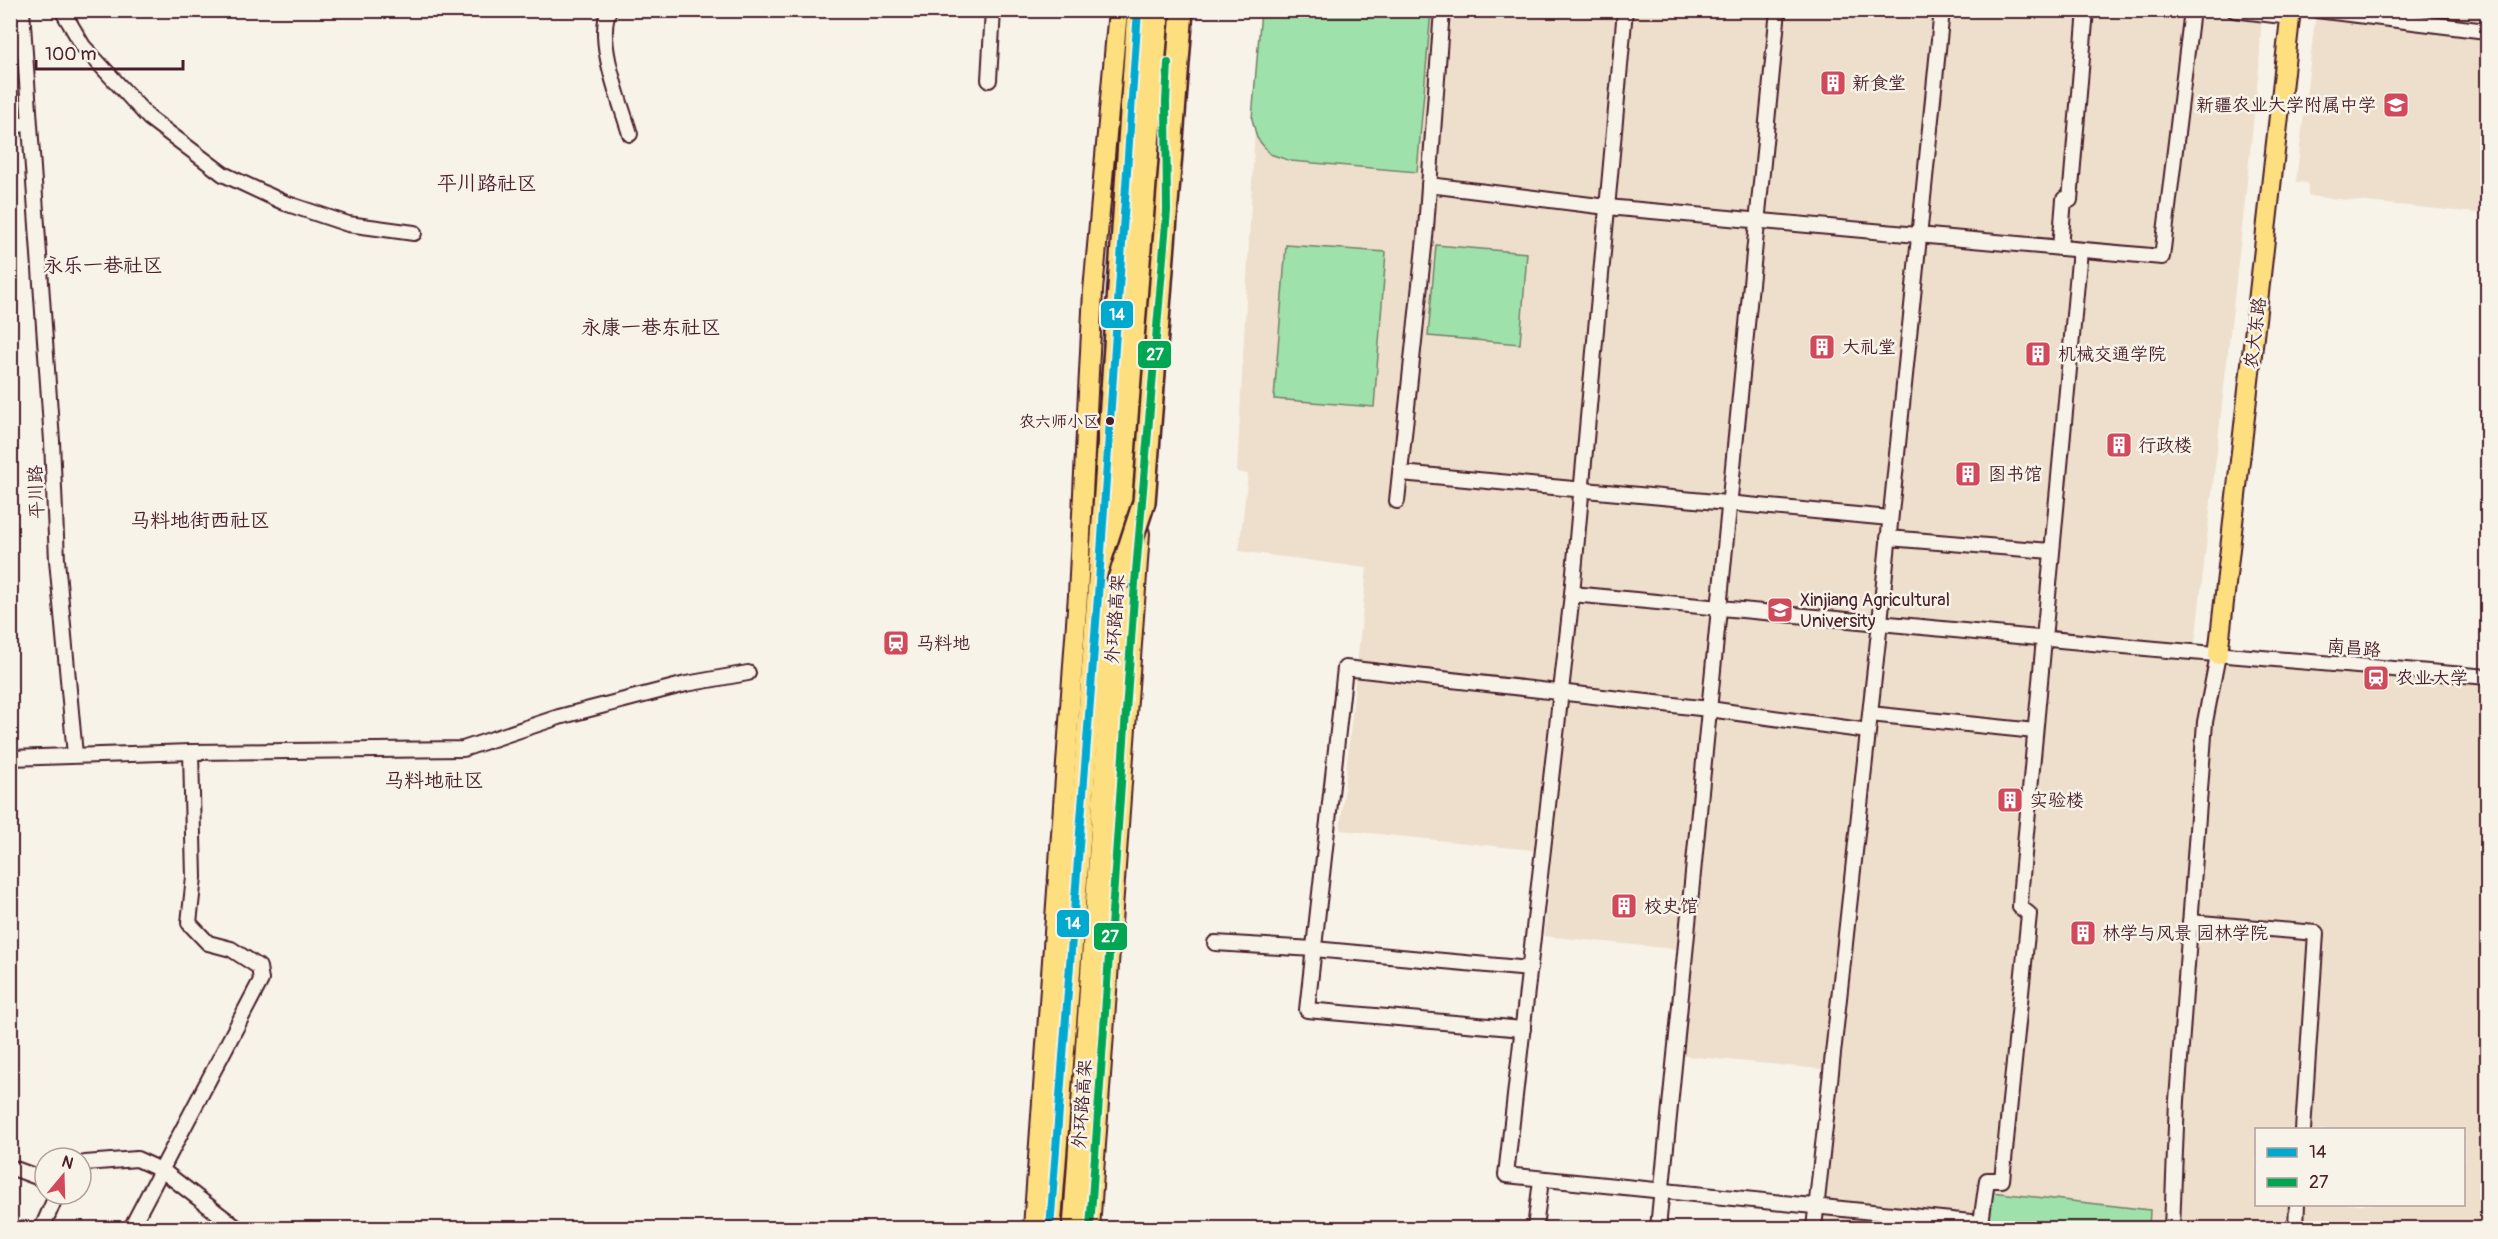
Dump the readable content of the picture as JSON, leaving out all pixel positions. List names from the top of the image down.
{
  "streets": {
    "highway": ["外环路高架"],
    "main road": ["农大东路"],
    "street": ["平川路", "南昌路"]
  },
  "crossings": [
    ["农大东路", "南昌路"]
  ],
  "districts": [
    "平川路社区",
    "永乐一巷社区",
    "永康一巷东社区",
    "马料地街西社区",
    "马料地社区"
  ],
  "places": {
    "building": [
      "新食堂",
      "大礼堂",
      "机械交通学院",
      "行政楼",
      "图书馆",
      "实验楼",
      "校史馆",
      "林学与风景 园林学院"
    ],
    "school or university": ["新疆农业大学附属中学", "Xinjiang Agricultural University"],
    "other": ["农六师小区"],
    "station": ["马料地", "农业大学"]
  },
  "lines": ["transit line 14", "transit line 27"],
  "legend": ["14", "27"],
  "scale_bar": "100 m",
  "north": "top"
}
